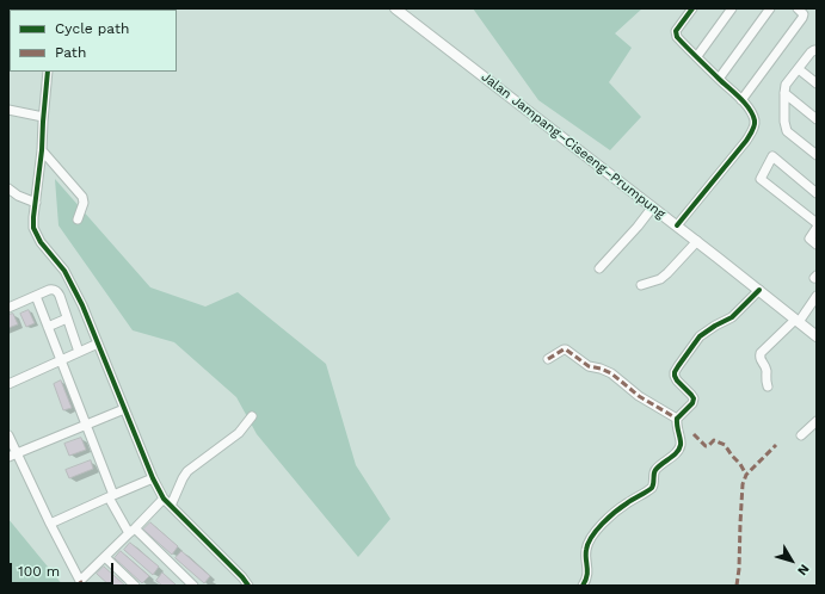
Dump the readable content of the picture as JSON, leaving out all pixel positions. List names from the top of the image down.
{
  "streets": {
    "main road": ["Jalan Jampang–Ciseeng–Prumpung"]
  },
  "legend": ["Cycle path", "Path"],
  "scale_bar": "100 m",
  "north": "bottom right"
}
